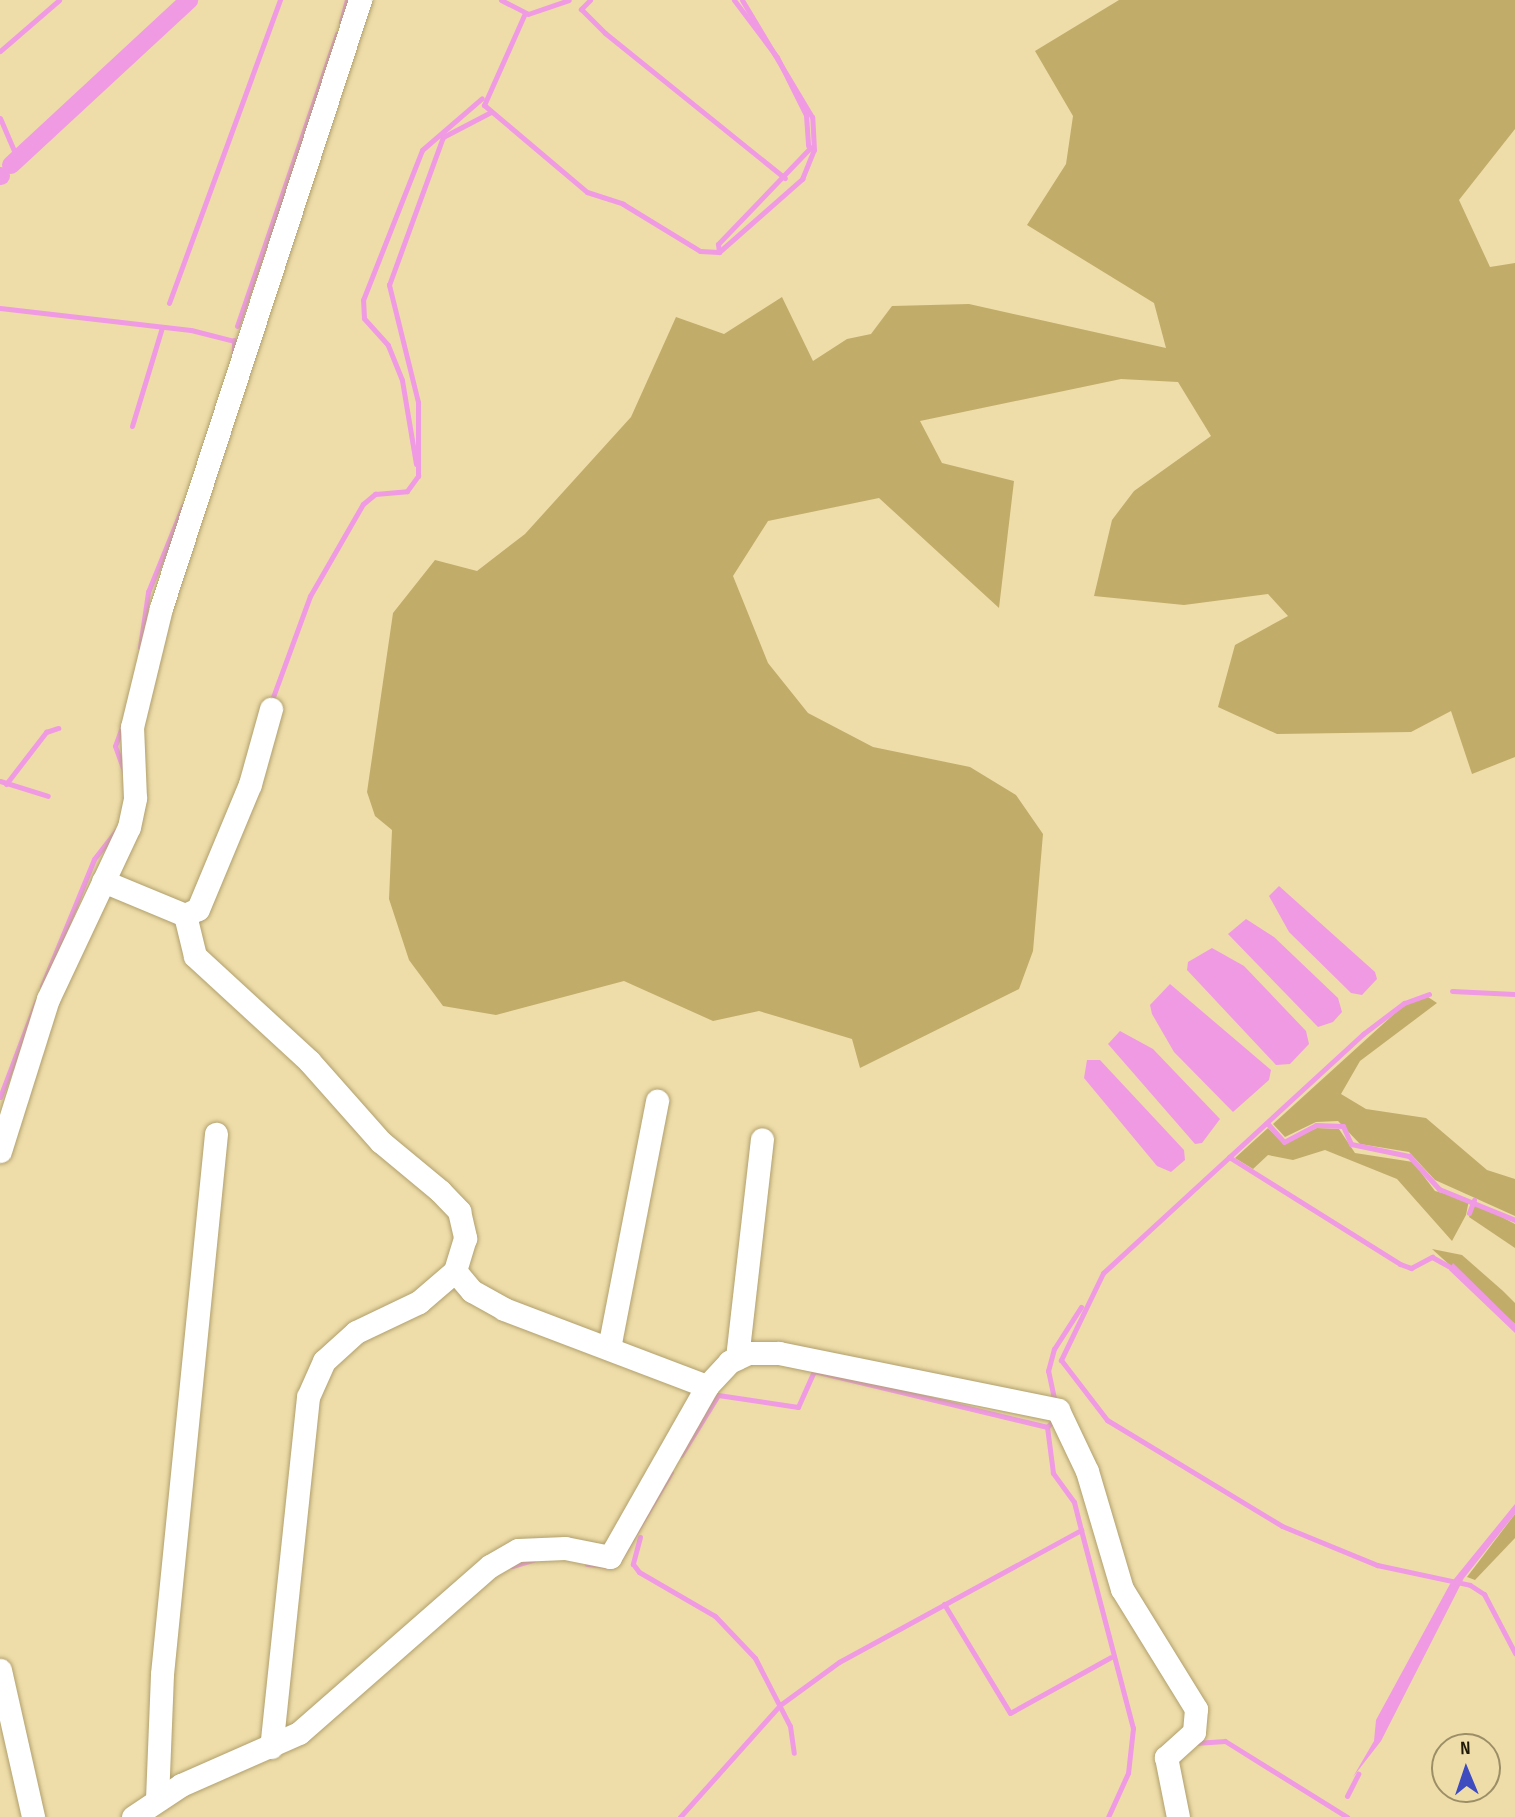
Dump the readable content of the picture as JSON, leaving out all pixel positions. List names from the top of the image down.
{
  "north": "top"
}
